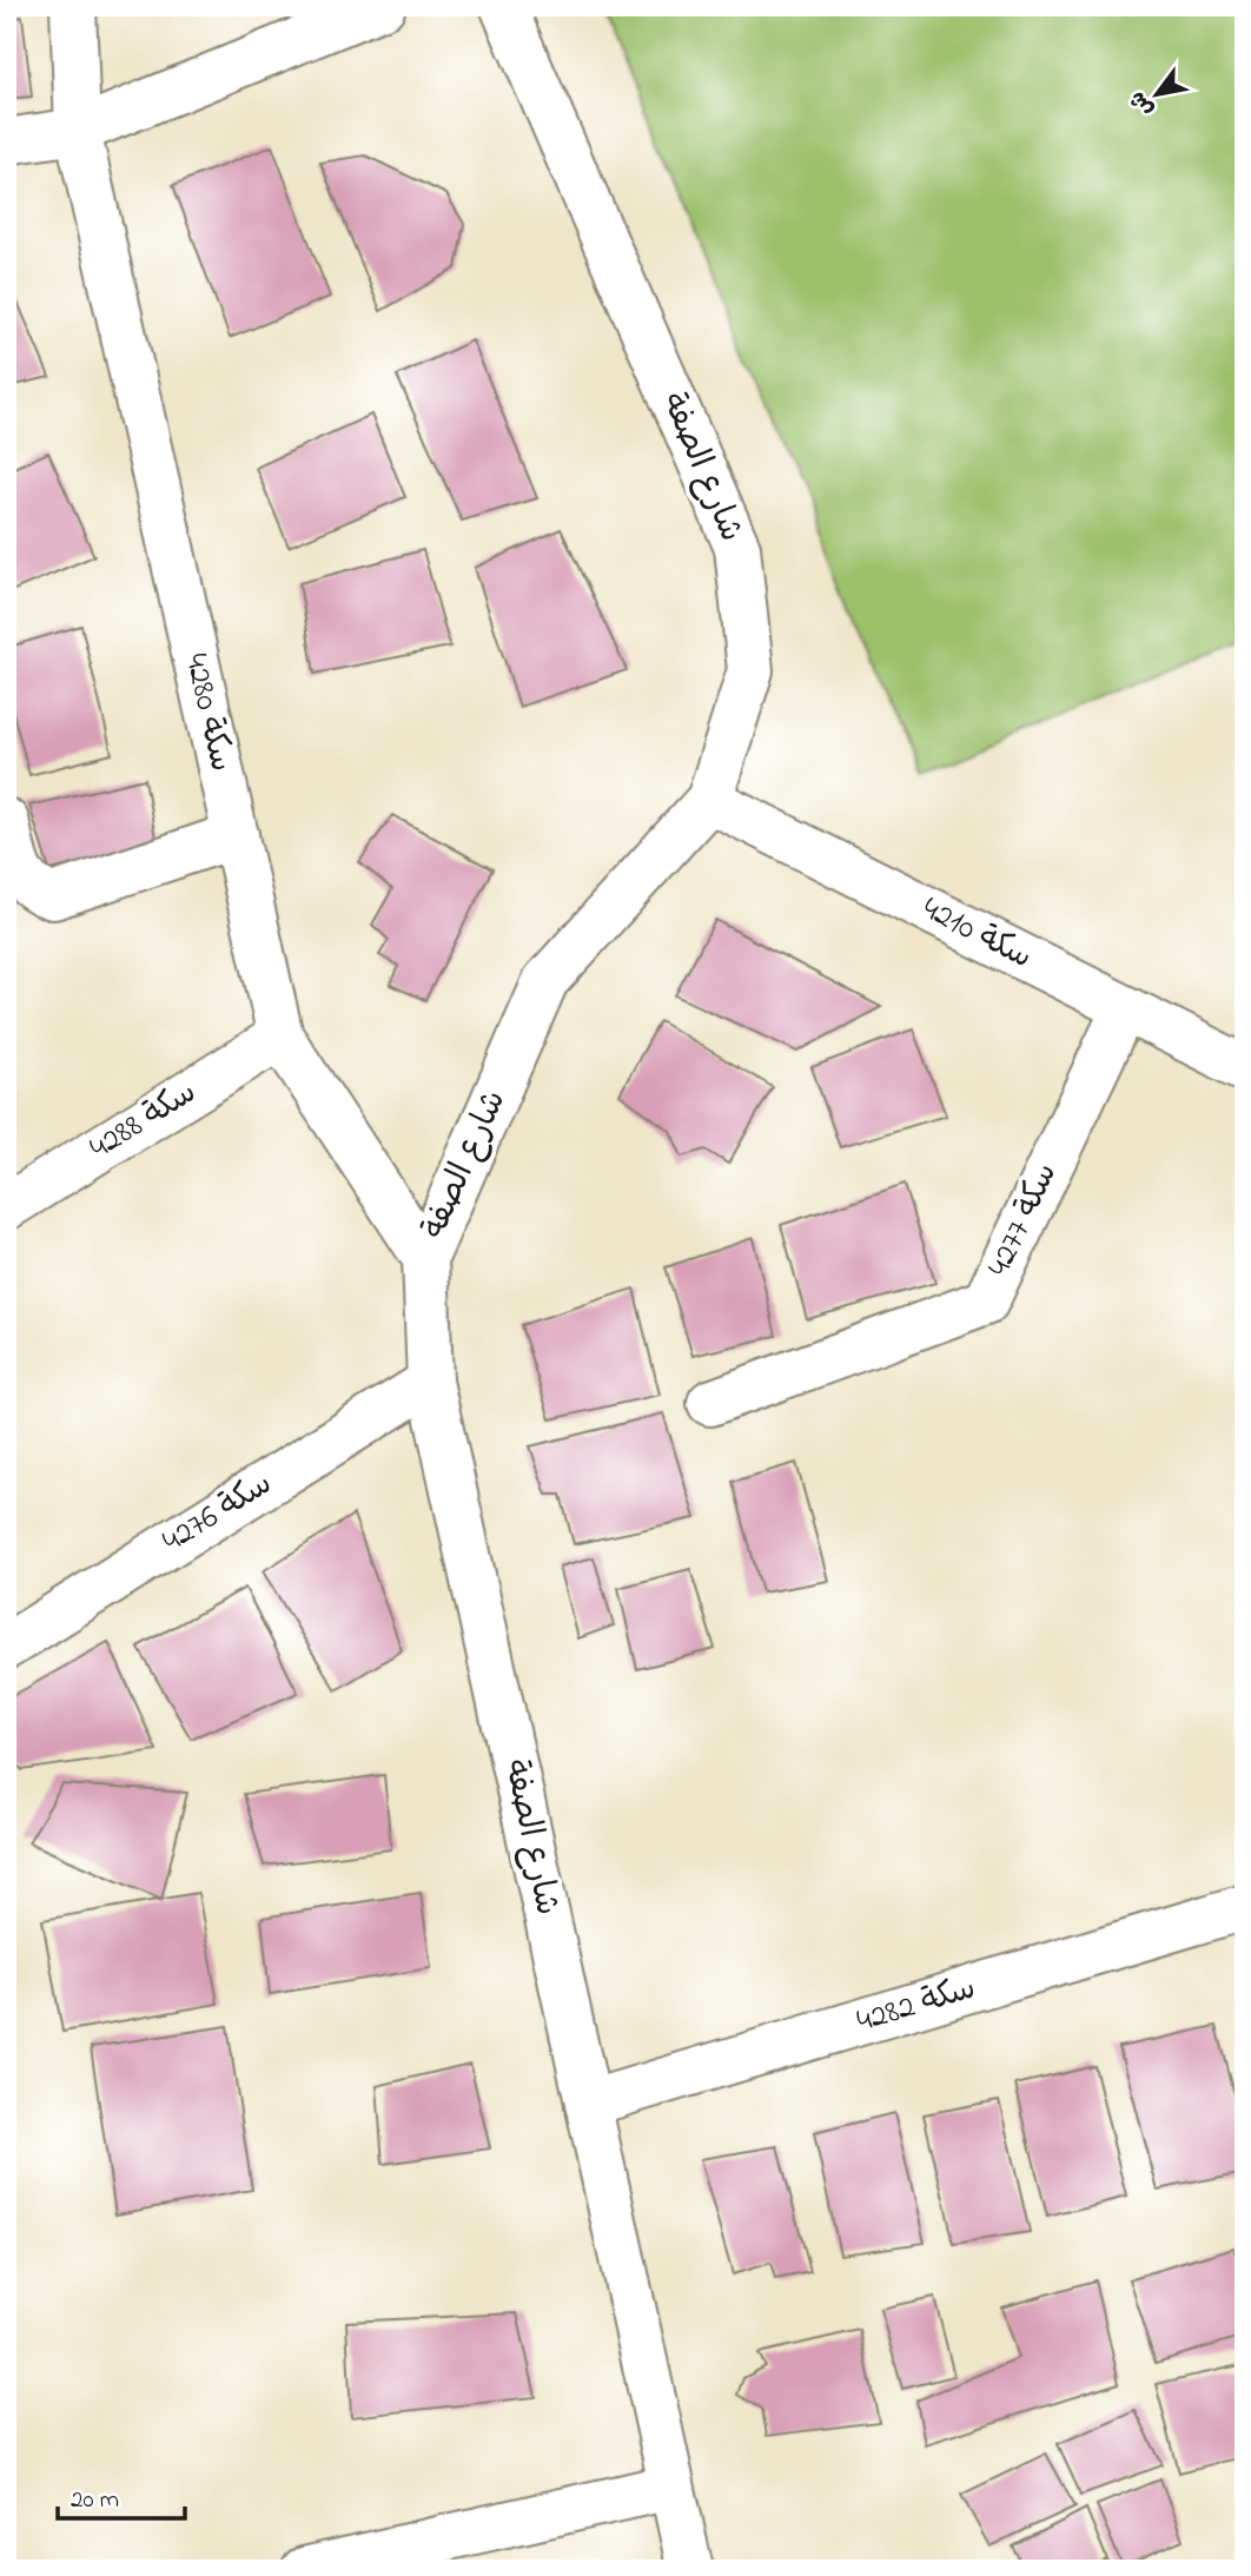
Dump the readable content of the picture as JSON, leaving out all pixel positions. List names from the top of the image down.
{
  "streets": {
    "street": [
      "شارع الصفة",
      "سكة 4280",
      "سكة 4210",
      "سكة 4288",
      "سكة 4277",
      "سكة 4276",
      "سكة 4282"
    ]
  },
  "crossings": [
    ["شارع الصفة", "سكة 4280"],
    ["شارع الصفة", "سكة 4210"],
    ["شارع الصفة", "سكة 4276"],
    ["شارع الصفة", "سكة 4282"],
    ["سكة 4280", "سكة 4288"],
    ["سكة 4210", "سكة 4277"]
  ],
  "scale_bar": "20 m",
  "north": "bottom left"
}
